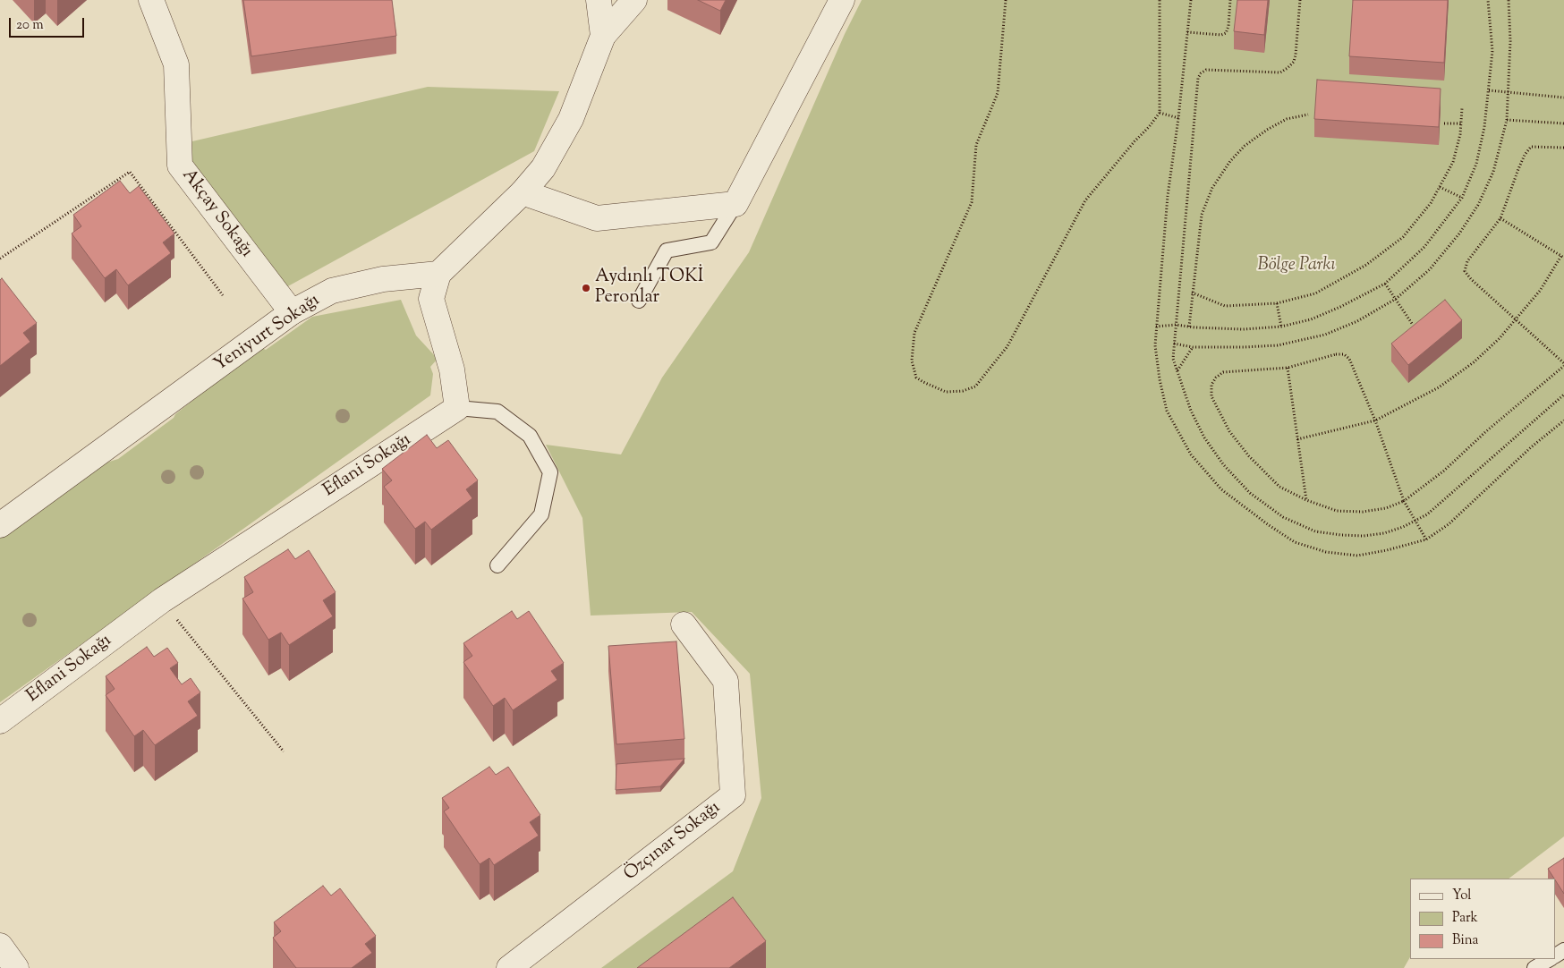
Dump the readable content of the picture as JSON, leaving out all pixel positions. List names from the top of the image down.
{
  "streets": {
    "street": [
      "Akçay Sokağı",
      "Yeniyurt Sokağı",
      "Eflani Sokağı",
      "Özçınar Sokağı"
    ]
  },
  "crossings": [
    ["Akçay Sokağı", "Yeniyurt Sokağı"]
  ],
  "parks": ["Bölge Parkı"],
  "places": ["Aydınlı TOKİ Peronlar"],
  "legend": ["Yol", "Park", "Bina"],
  "scale_bar": "20 m"
}
